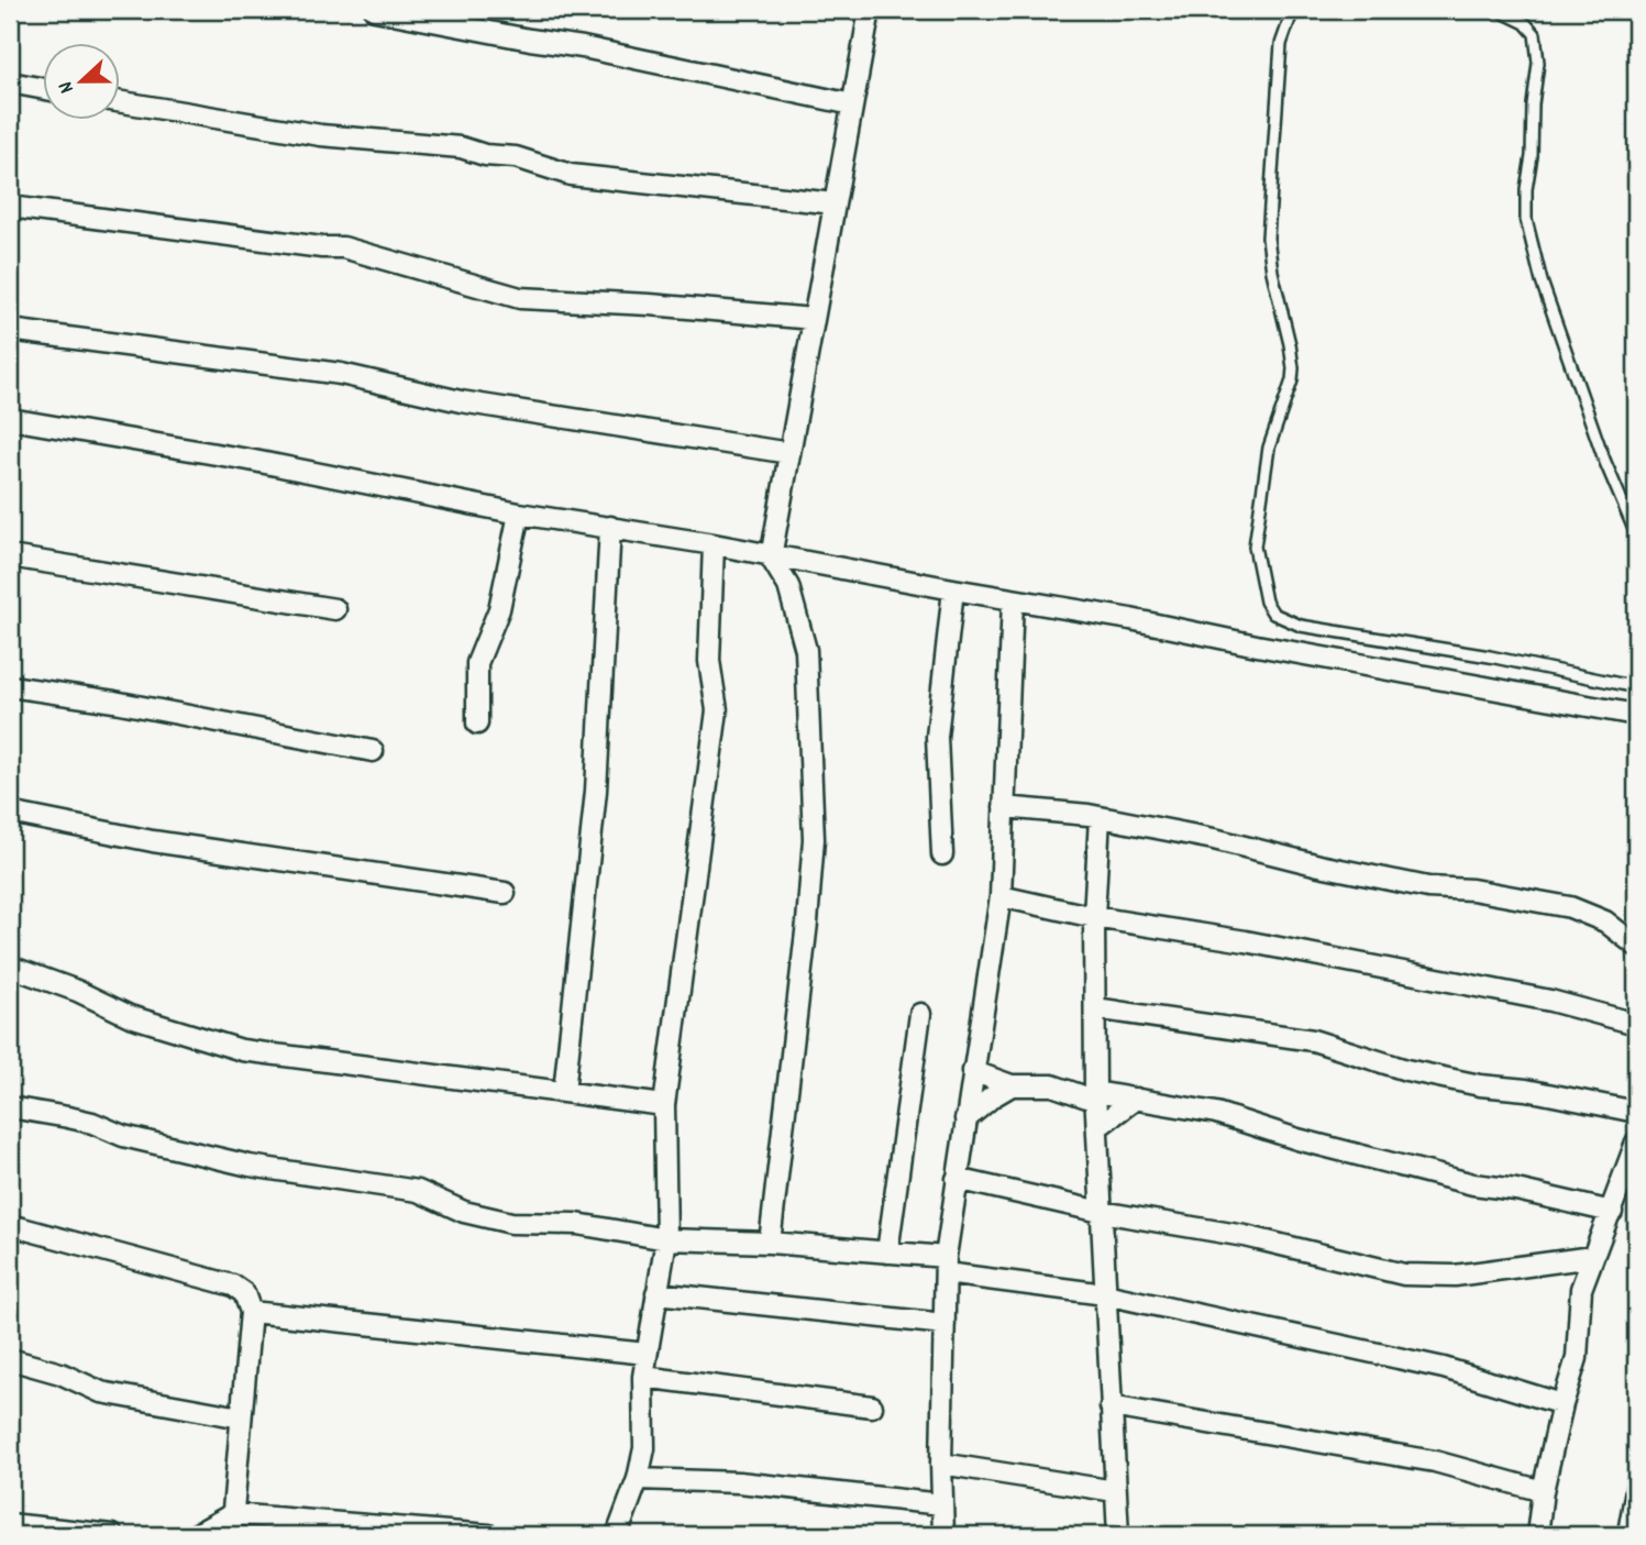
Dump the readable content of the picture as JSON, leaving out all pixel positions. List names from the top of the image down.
{
  "north": "left"
}
